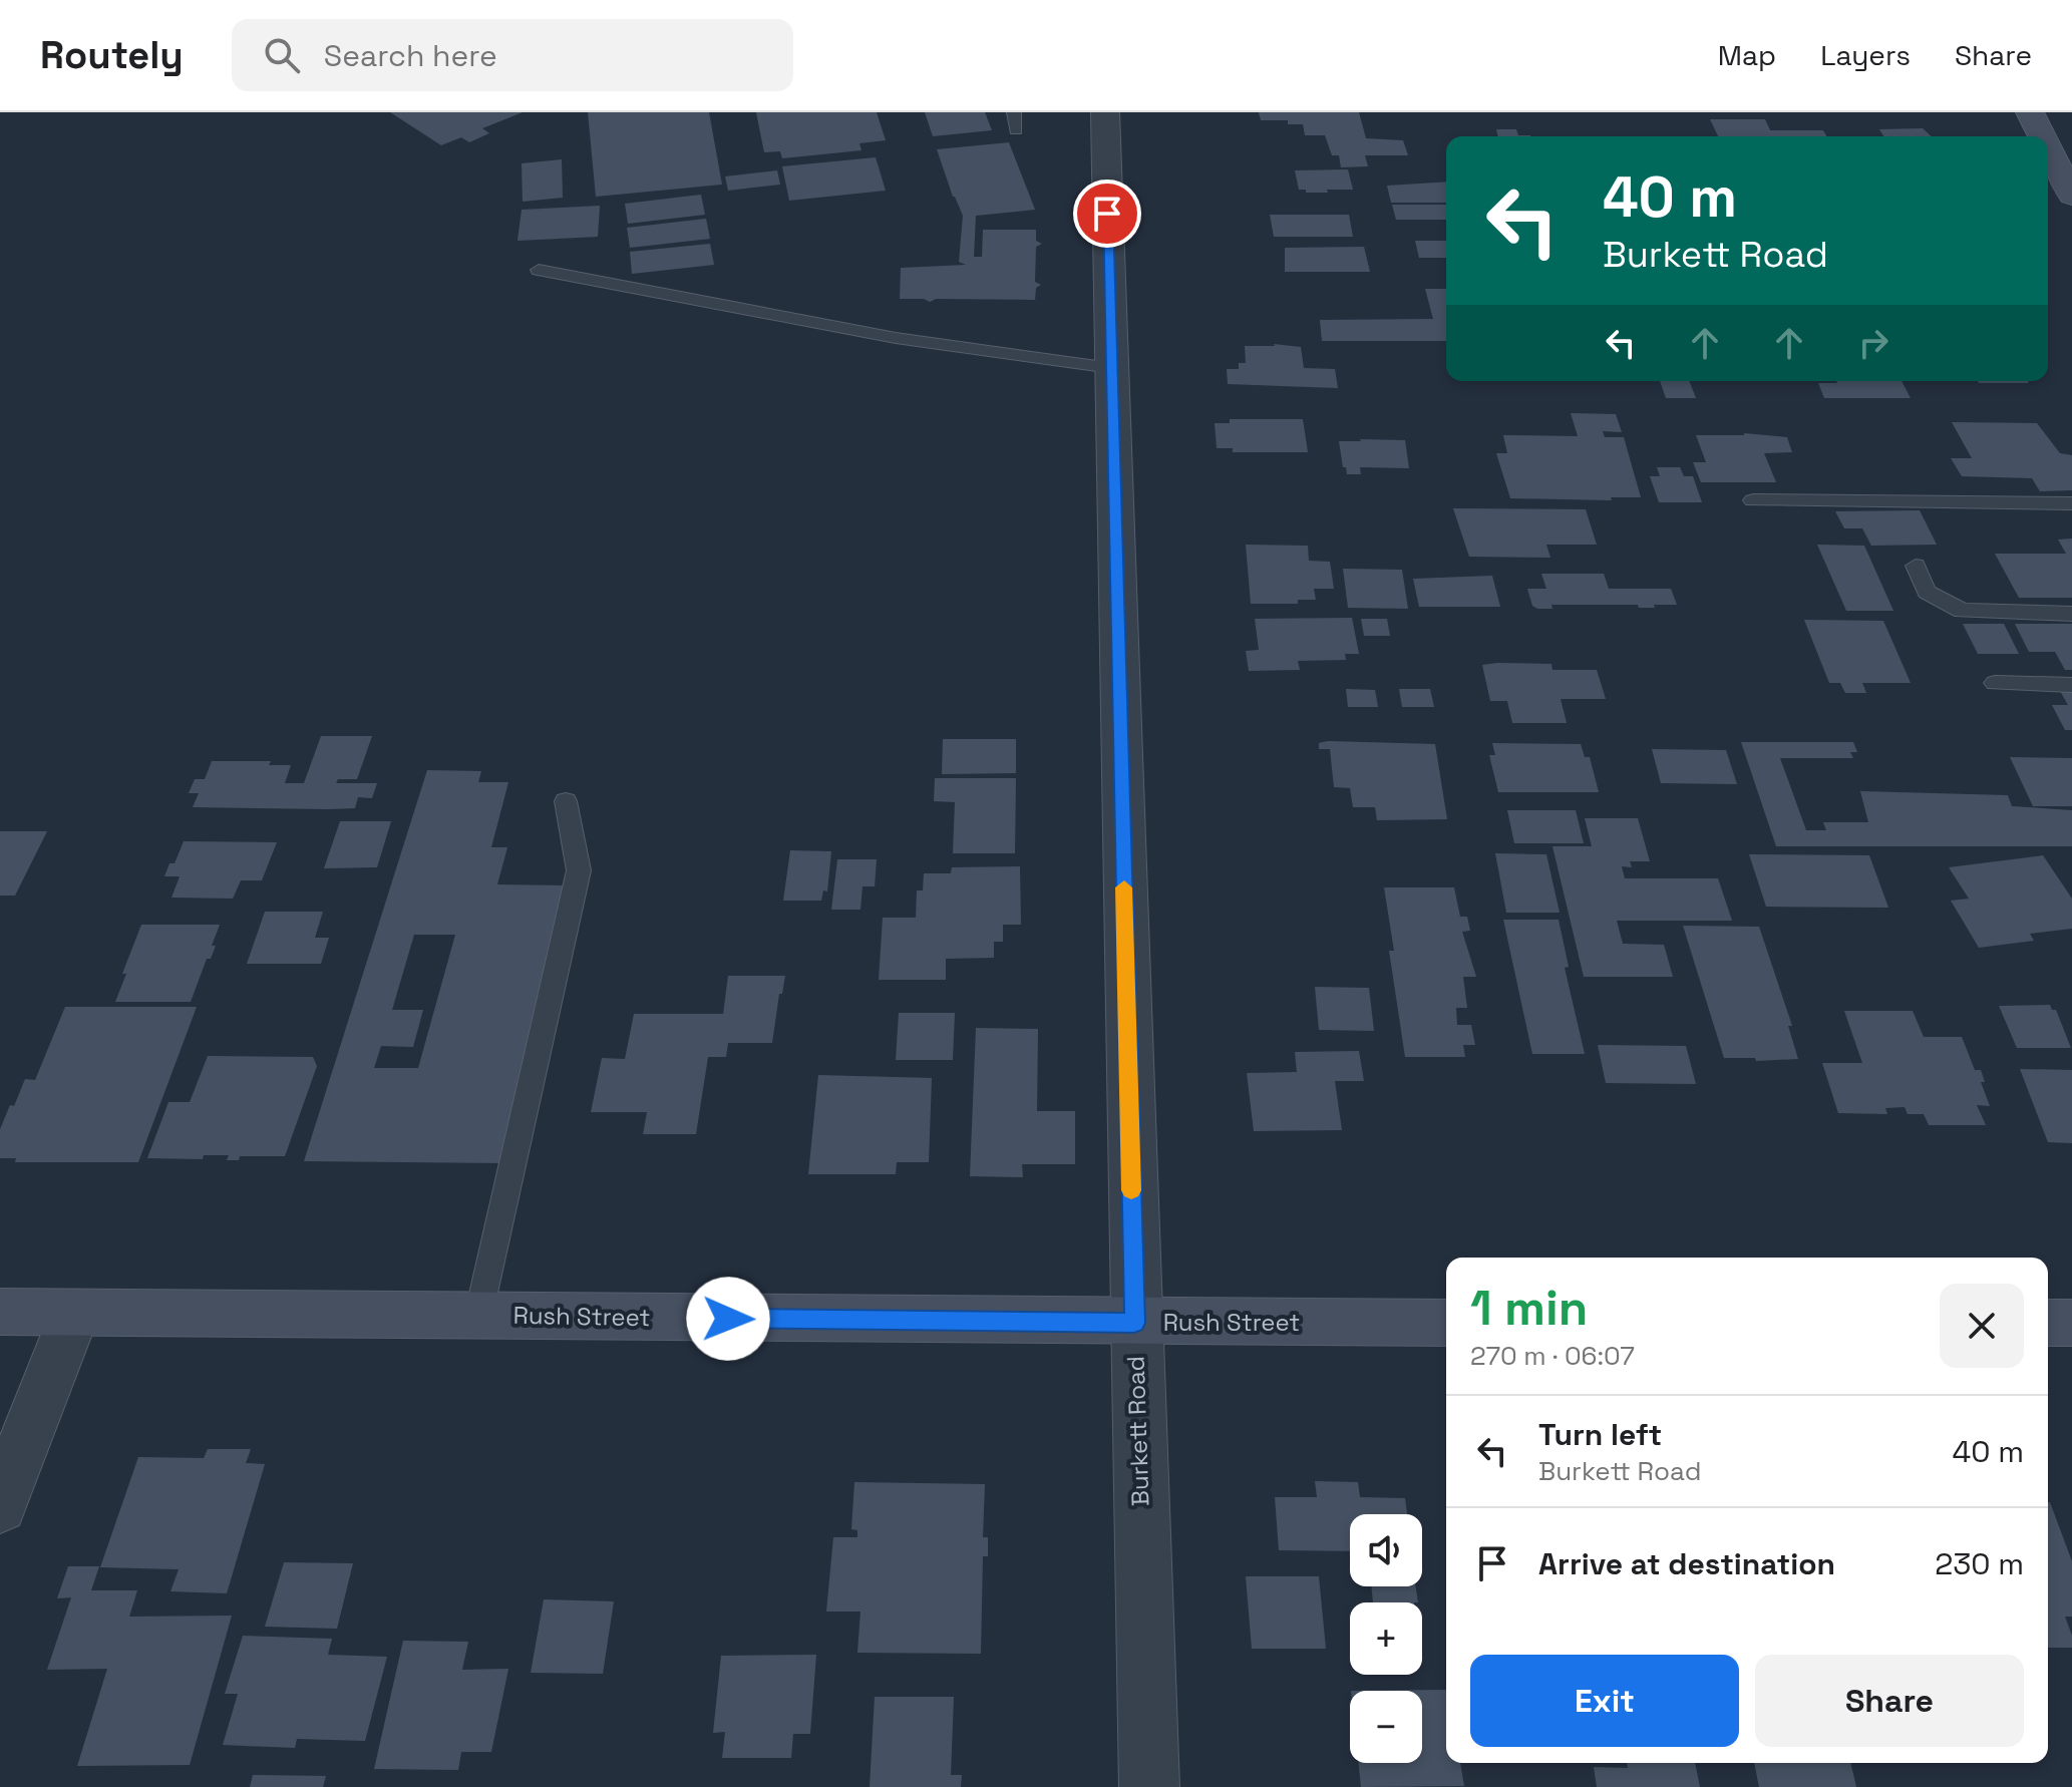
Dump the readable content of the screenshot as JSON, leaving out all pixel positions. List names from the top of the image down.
{
  "streets": {
    "street": ["Rush Street", "Burkett Road"]
  },
  "crossings": [
    ["Rush Street", "Burkett Road"]
  ],
  "page": {
    "header": "Routely",
    "search": "Search here",
    "nav": ["Map", "Layers", "Share"],
    "turn": ["40 m", "Burkett Road"],
    "heading": ["1 min", "270 m · 06:07"],
    "list": [
      {
        "name": "Turn left",
        "note": "Burkett Road",
        "value": "40 m"
      },
      {
        "name": "Arrive at destination",
        "value": "230 m"
      }
    ],
    "map_buttons": ["+", "−"],
    "buttons": ["Exit", "Share"]
  }
}
